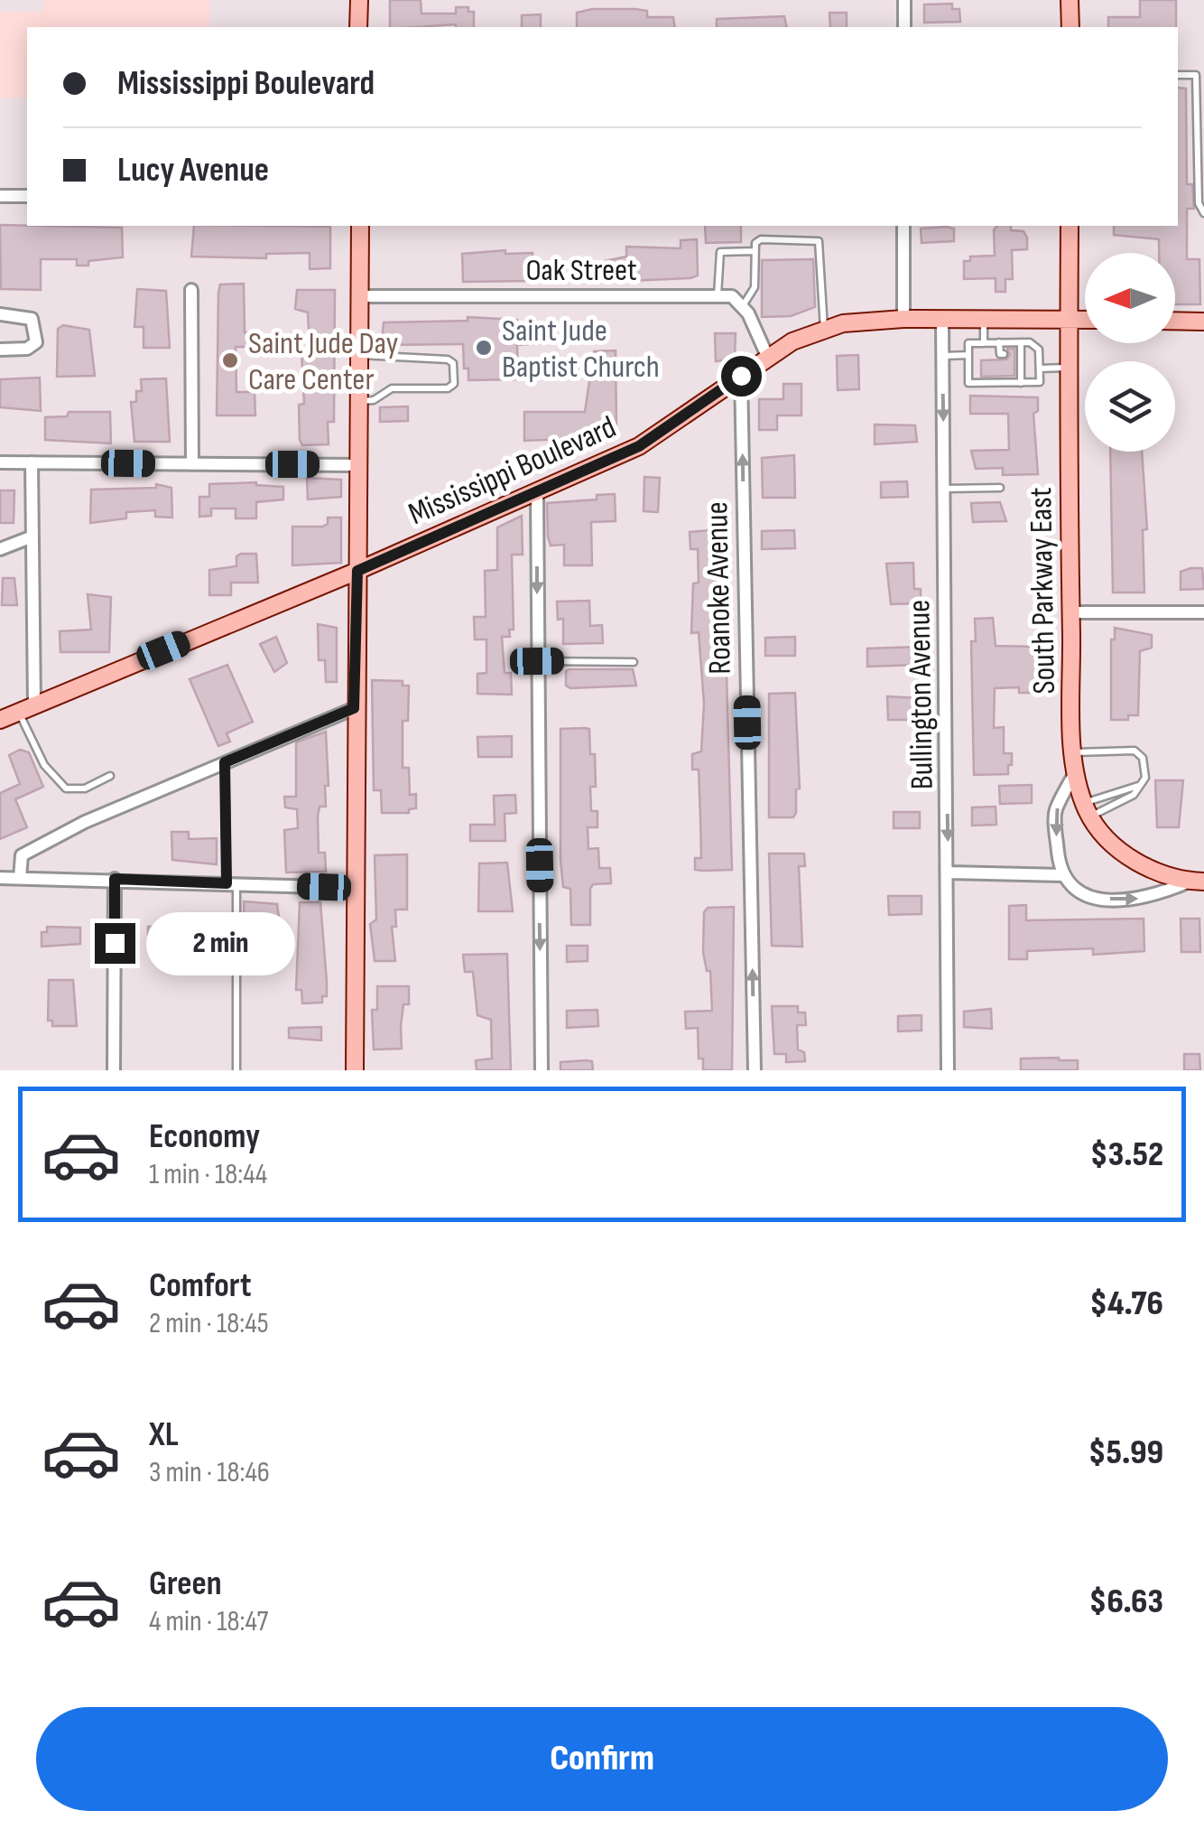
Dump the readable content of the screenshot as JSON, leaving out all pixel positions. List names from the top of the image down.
{
  "streets": {
    "main road": ["Mississippi Boulevard", "South Parkway East"],
    "street": ["Oak Street", "Roanoke Avenue", "Bullington Avenue"]
  },
  "crossings": [
    ["Mississippi Boulevard", "Roanoke Avenue"],
    ["Mississippi Boulevard", "South Parkway East"],
    ["Mississippi Boulevard", "Bullington Avenue"]
  ],
  "one_way": ["Roanoke Avenue", "Bullington Avenue"],
  "places": ["Saint Jude Baptist Church", "Saint Jude Day Care Center"],
  "north": "left",
  "page": {
    "banner": ["Mississippi Boulevard", "Lucy Avenue"],
    "bubble": "2 min",
    "list": [
      {
        "name": "Economy",
        "note": "1 min · 18:44",
        "value": "$3.52"
      },
      {
        "name": "Comfort",
        "note": "2 min · 18:45",
        "value": "$4.76"
      },
      {
        "name": "XL",
        "note": "3 min · 18:46",
        "value": "$5.99"
      },
      {
        "name": "Green",
        "note": "4 min · 18:47",
        "value": "$6.63"
      }
    ],
    "buttons": "Confirm"
  }
}
